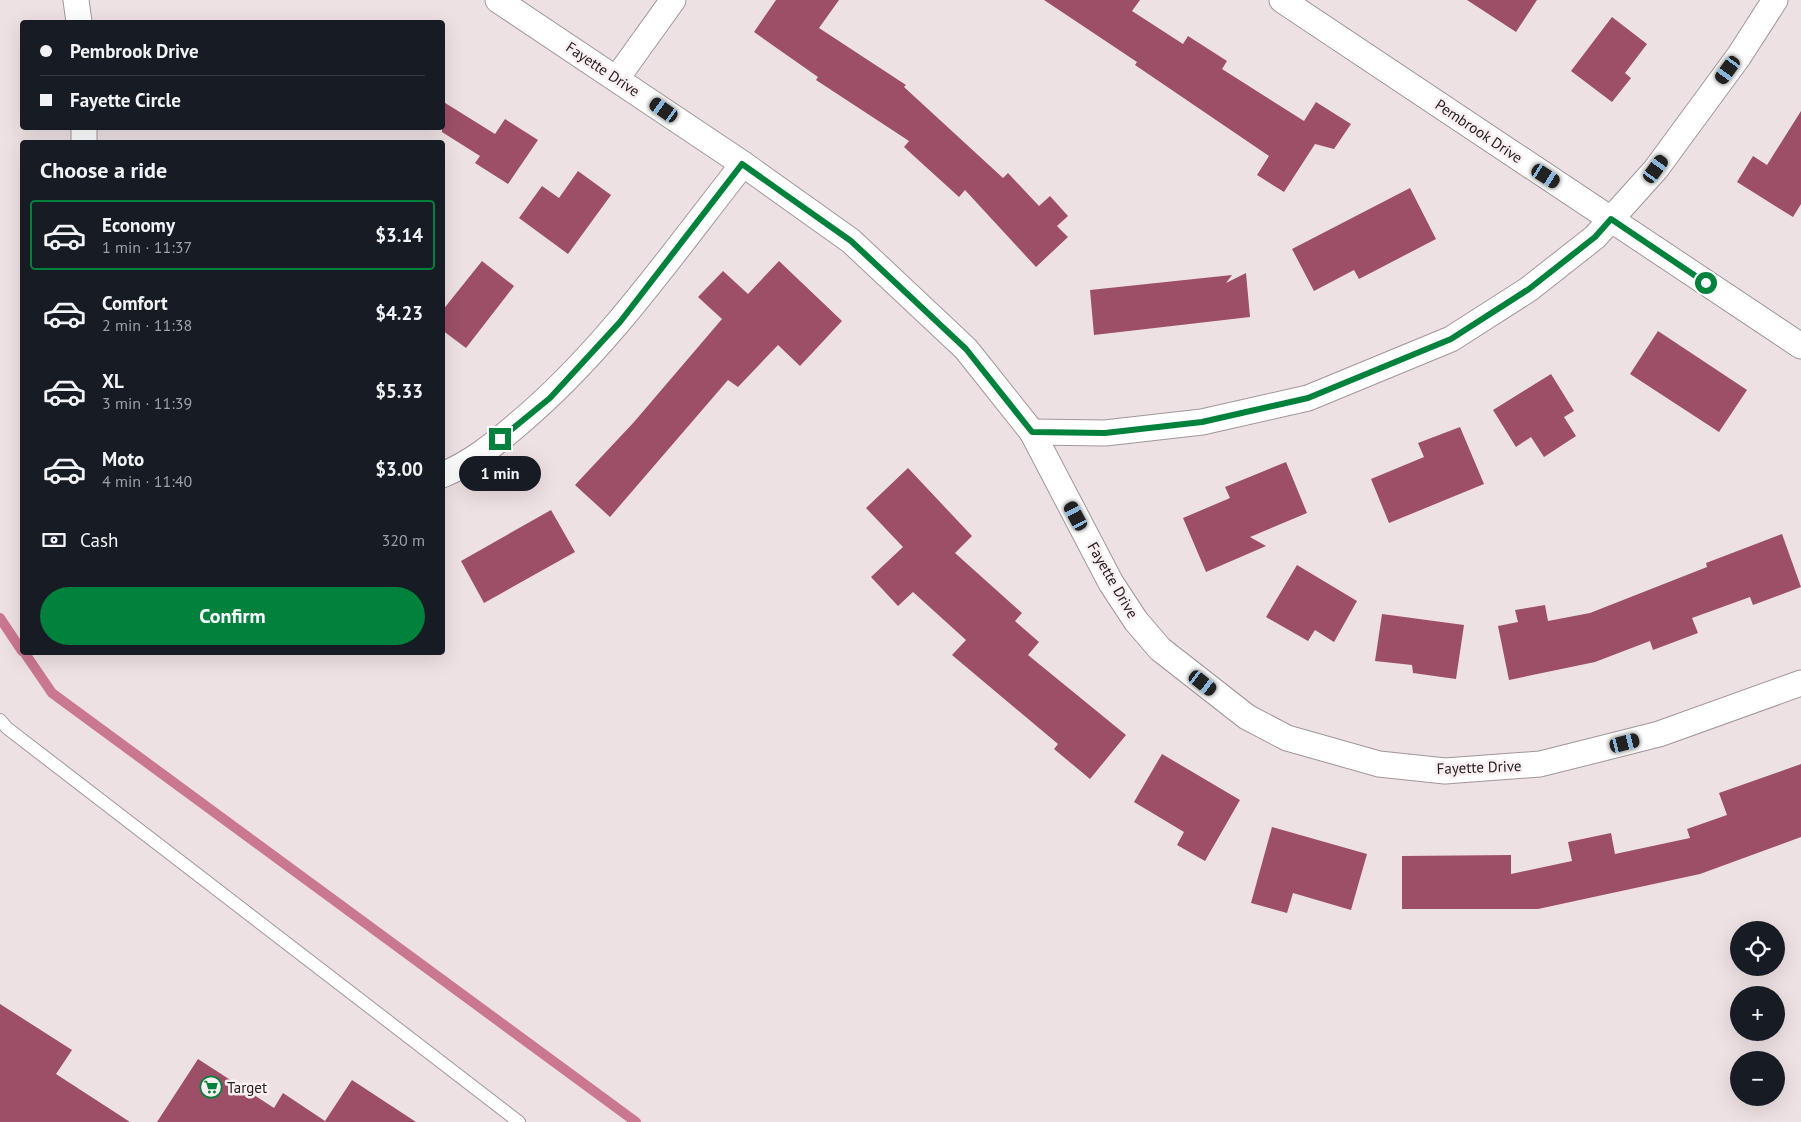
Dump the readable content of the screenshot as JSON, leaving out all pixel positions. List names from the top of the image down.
{
  "streets": {
    "street": ["Fayette Drive", "Pembrook Drive"]
  },
  "places": {
    "supermarket": ["Target"]
  },
  "page": {
    "banner": ["Pembrook Drive", "Fayette Circle"],
    "heading": "Choose a ride",
    "list": [
      {
        "name": "Economy",
        "note": "1 min · 11:37",
        "value": "$3.14"
      },
      {
        "name": "Comfort",
        "note": "2 min · 11:38",
        "value": "$4.23"
      },
      {
        "name": "XL",
        "note": "3 min · 11:39",
        "value": "$5.33"
      },
      {
        "name": "Moto",
        "note": "4 min · 11:40",
        "value": "$3.00"
      }
    ],
    "bubble": "1 min",
    "pay": ["Cash", "320 m"],
    "buttons": "Confirm",
    "map_buttons": ["+", "−"]
  }
}
